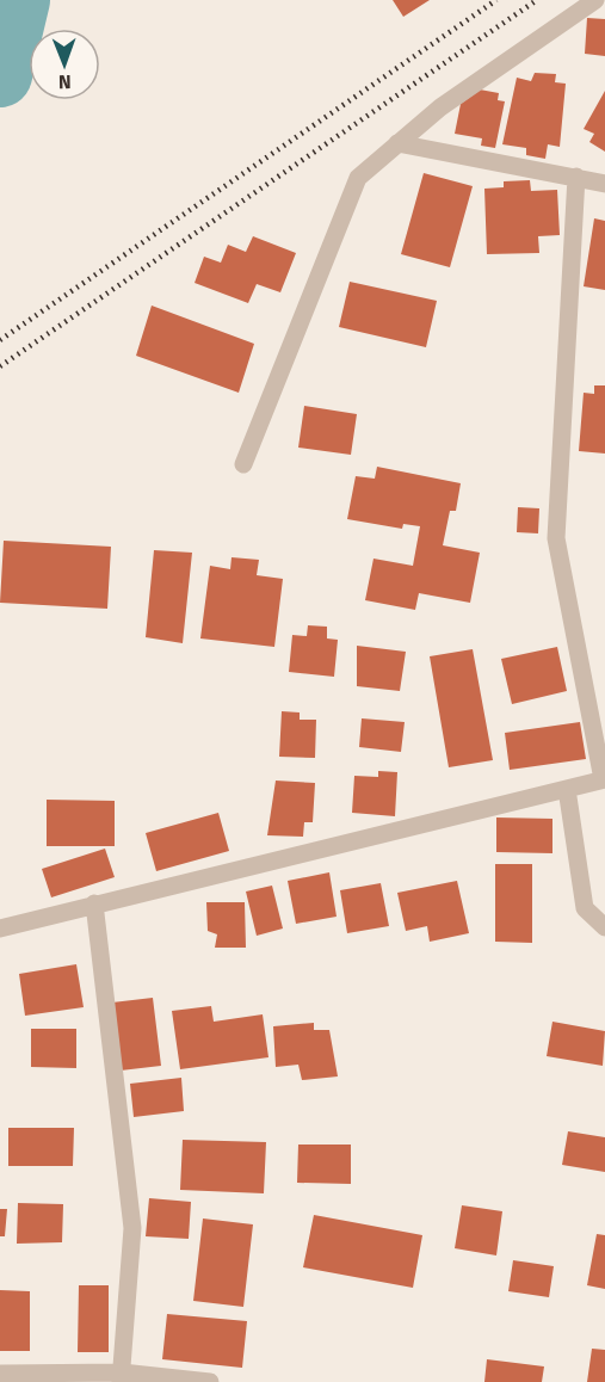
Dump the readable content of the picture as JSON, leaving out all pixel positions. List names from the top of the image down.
{
  "north": "bottom"
}
